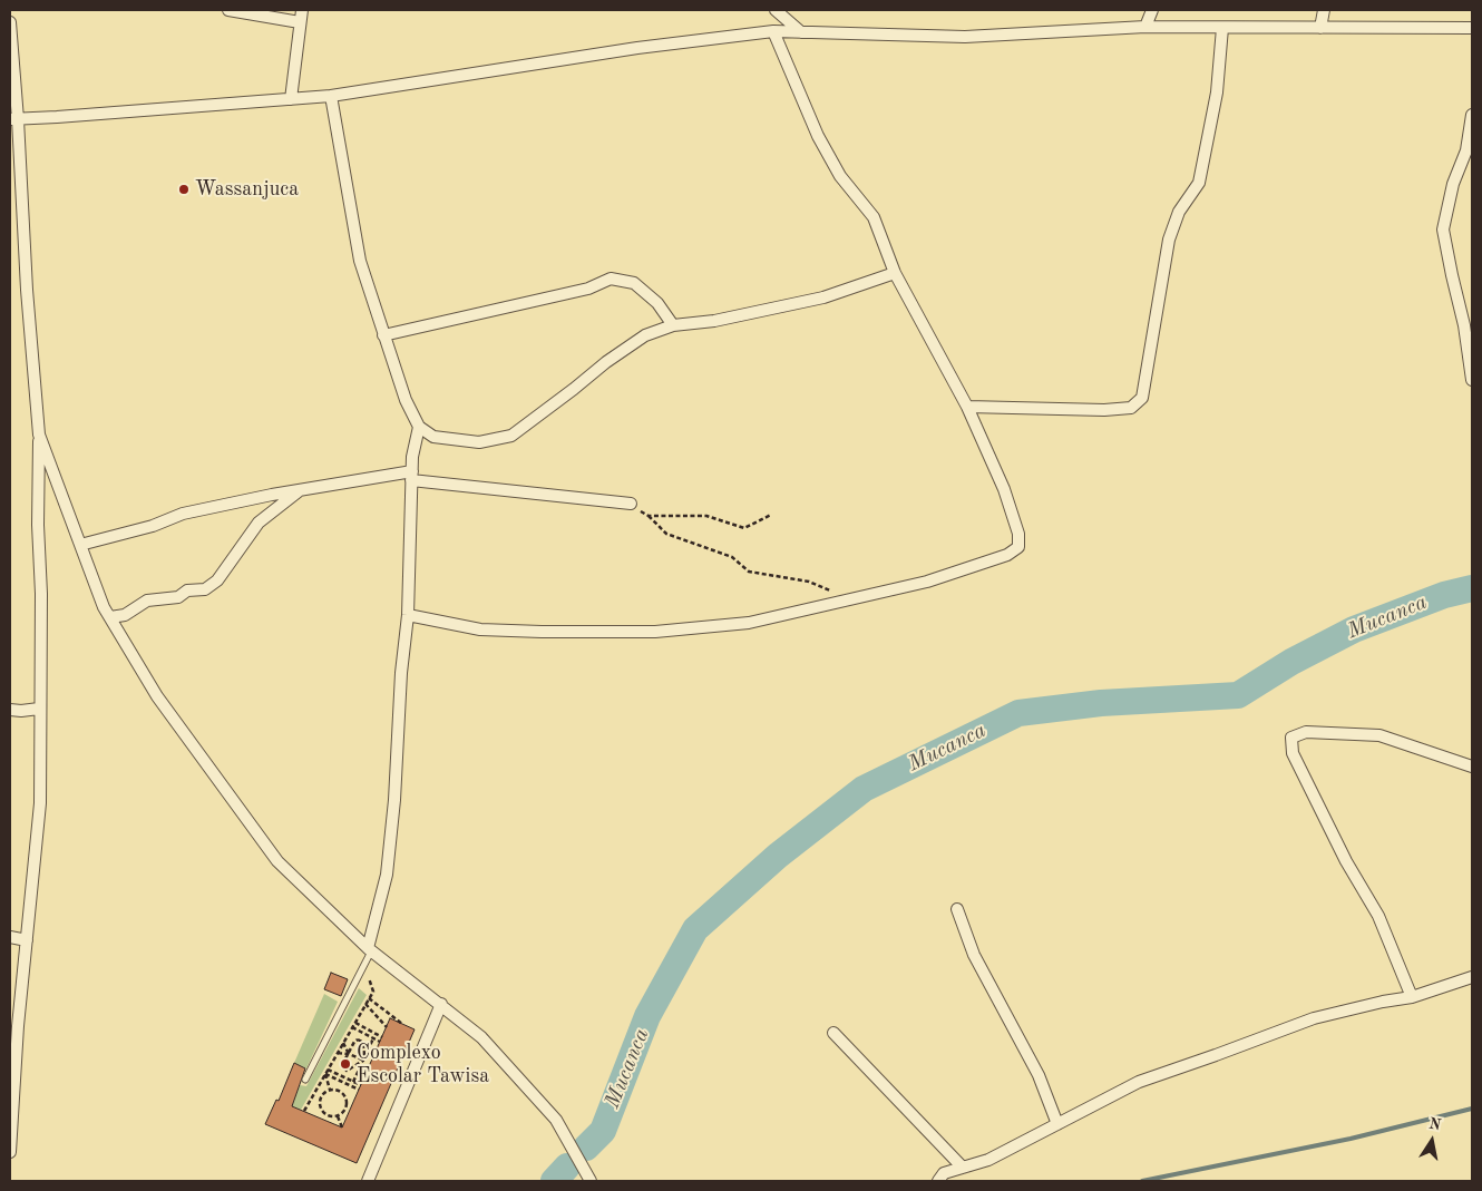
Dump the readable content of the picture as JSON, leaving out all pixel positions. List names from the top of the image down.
{
  "water": ["Mucanca"],
  "places": ["Wassanjuca", "Complexo Escolar Tawisa"],
  "north": "top"
}
